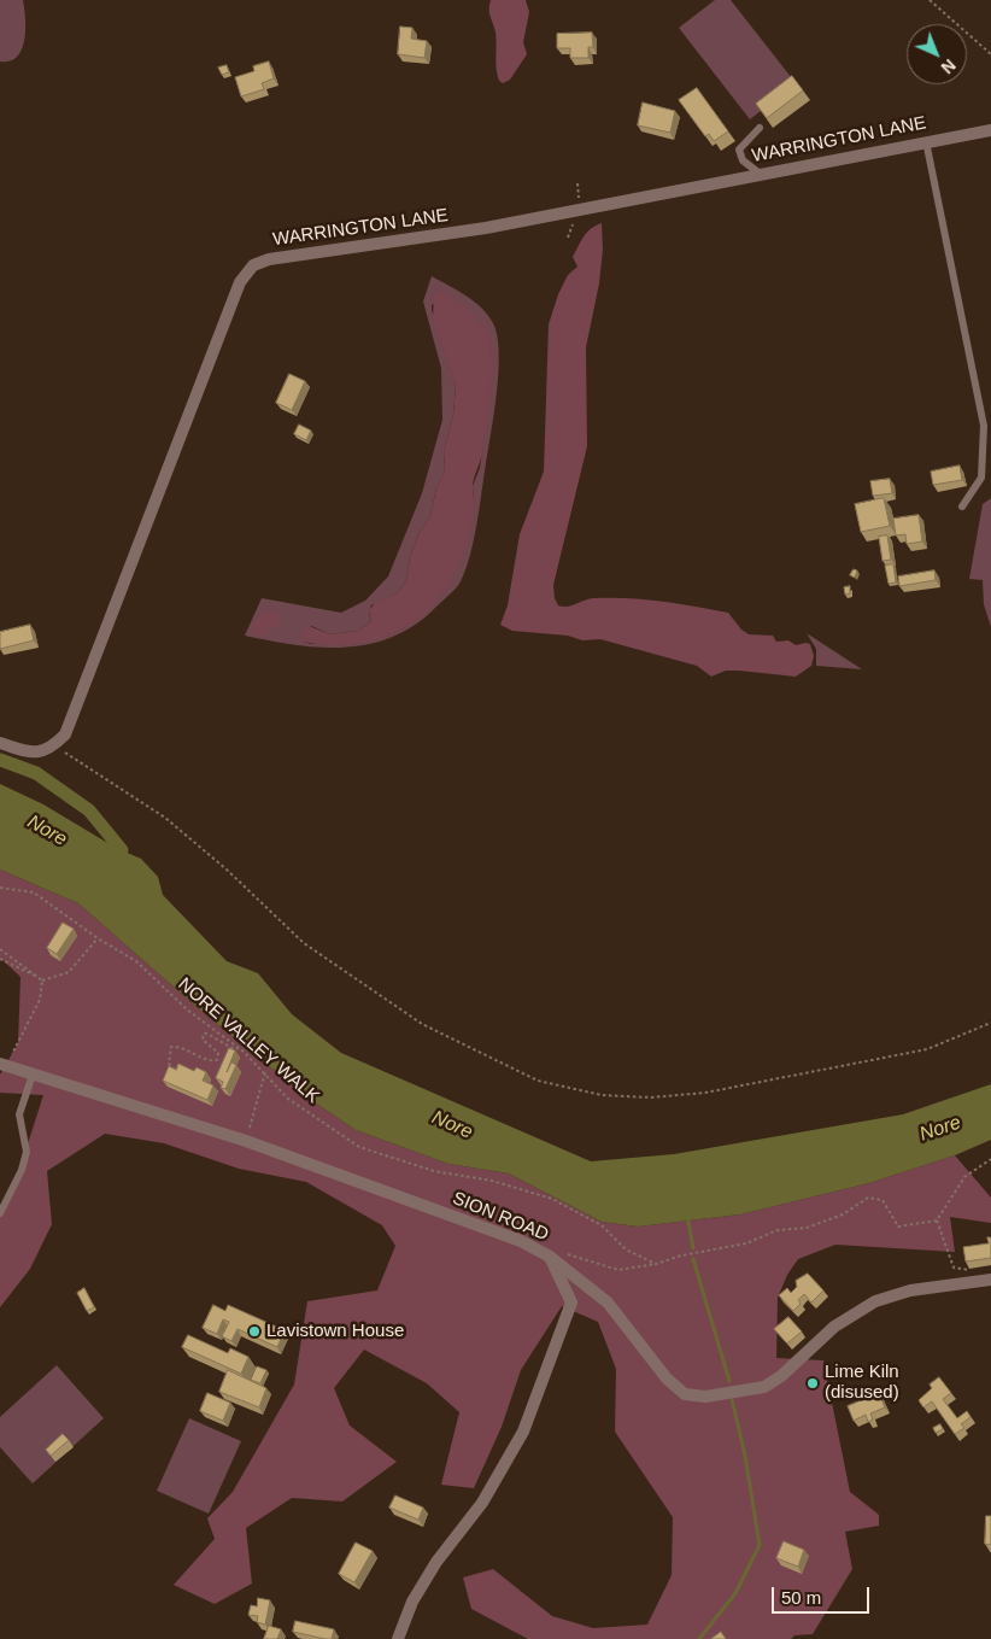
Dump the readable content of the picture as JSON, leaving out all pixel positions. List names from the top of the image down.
{
  "streets": {
    "street": ["WARRINGTON LANE", "SION ROAD"],
    "path": ["NORE VALLEY WALK"]
  },
  "water": ["Nore"],
  "places": ["Lavistown House", "Lime Kiln (disused)"],
  "scale_bar": "50 m",
  "north": "bottom right"
}
